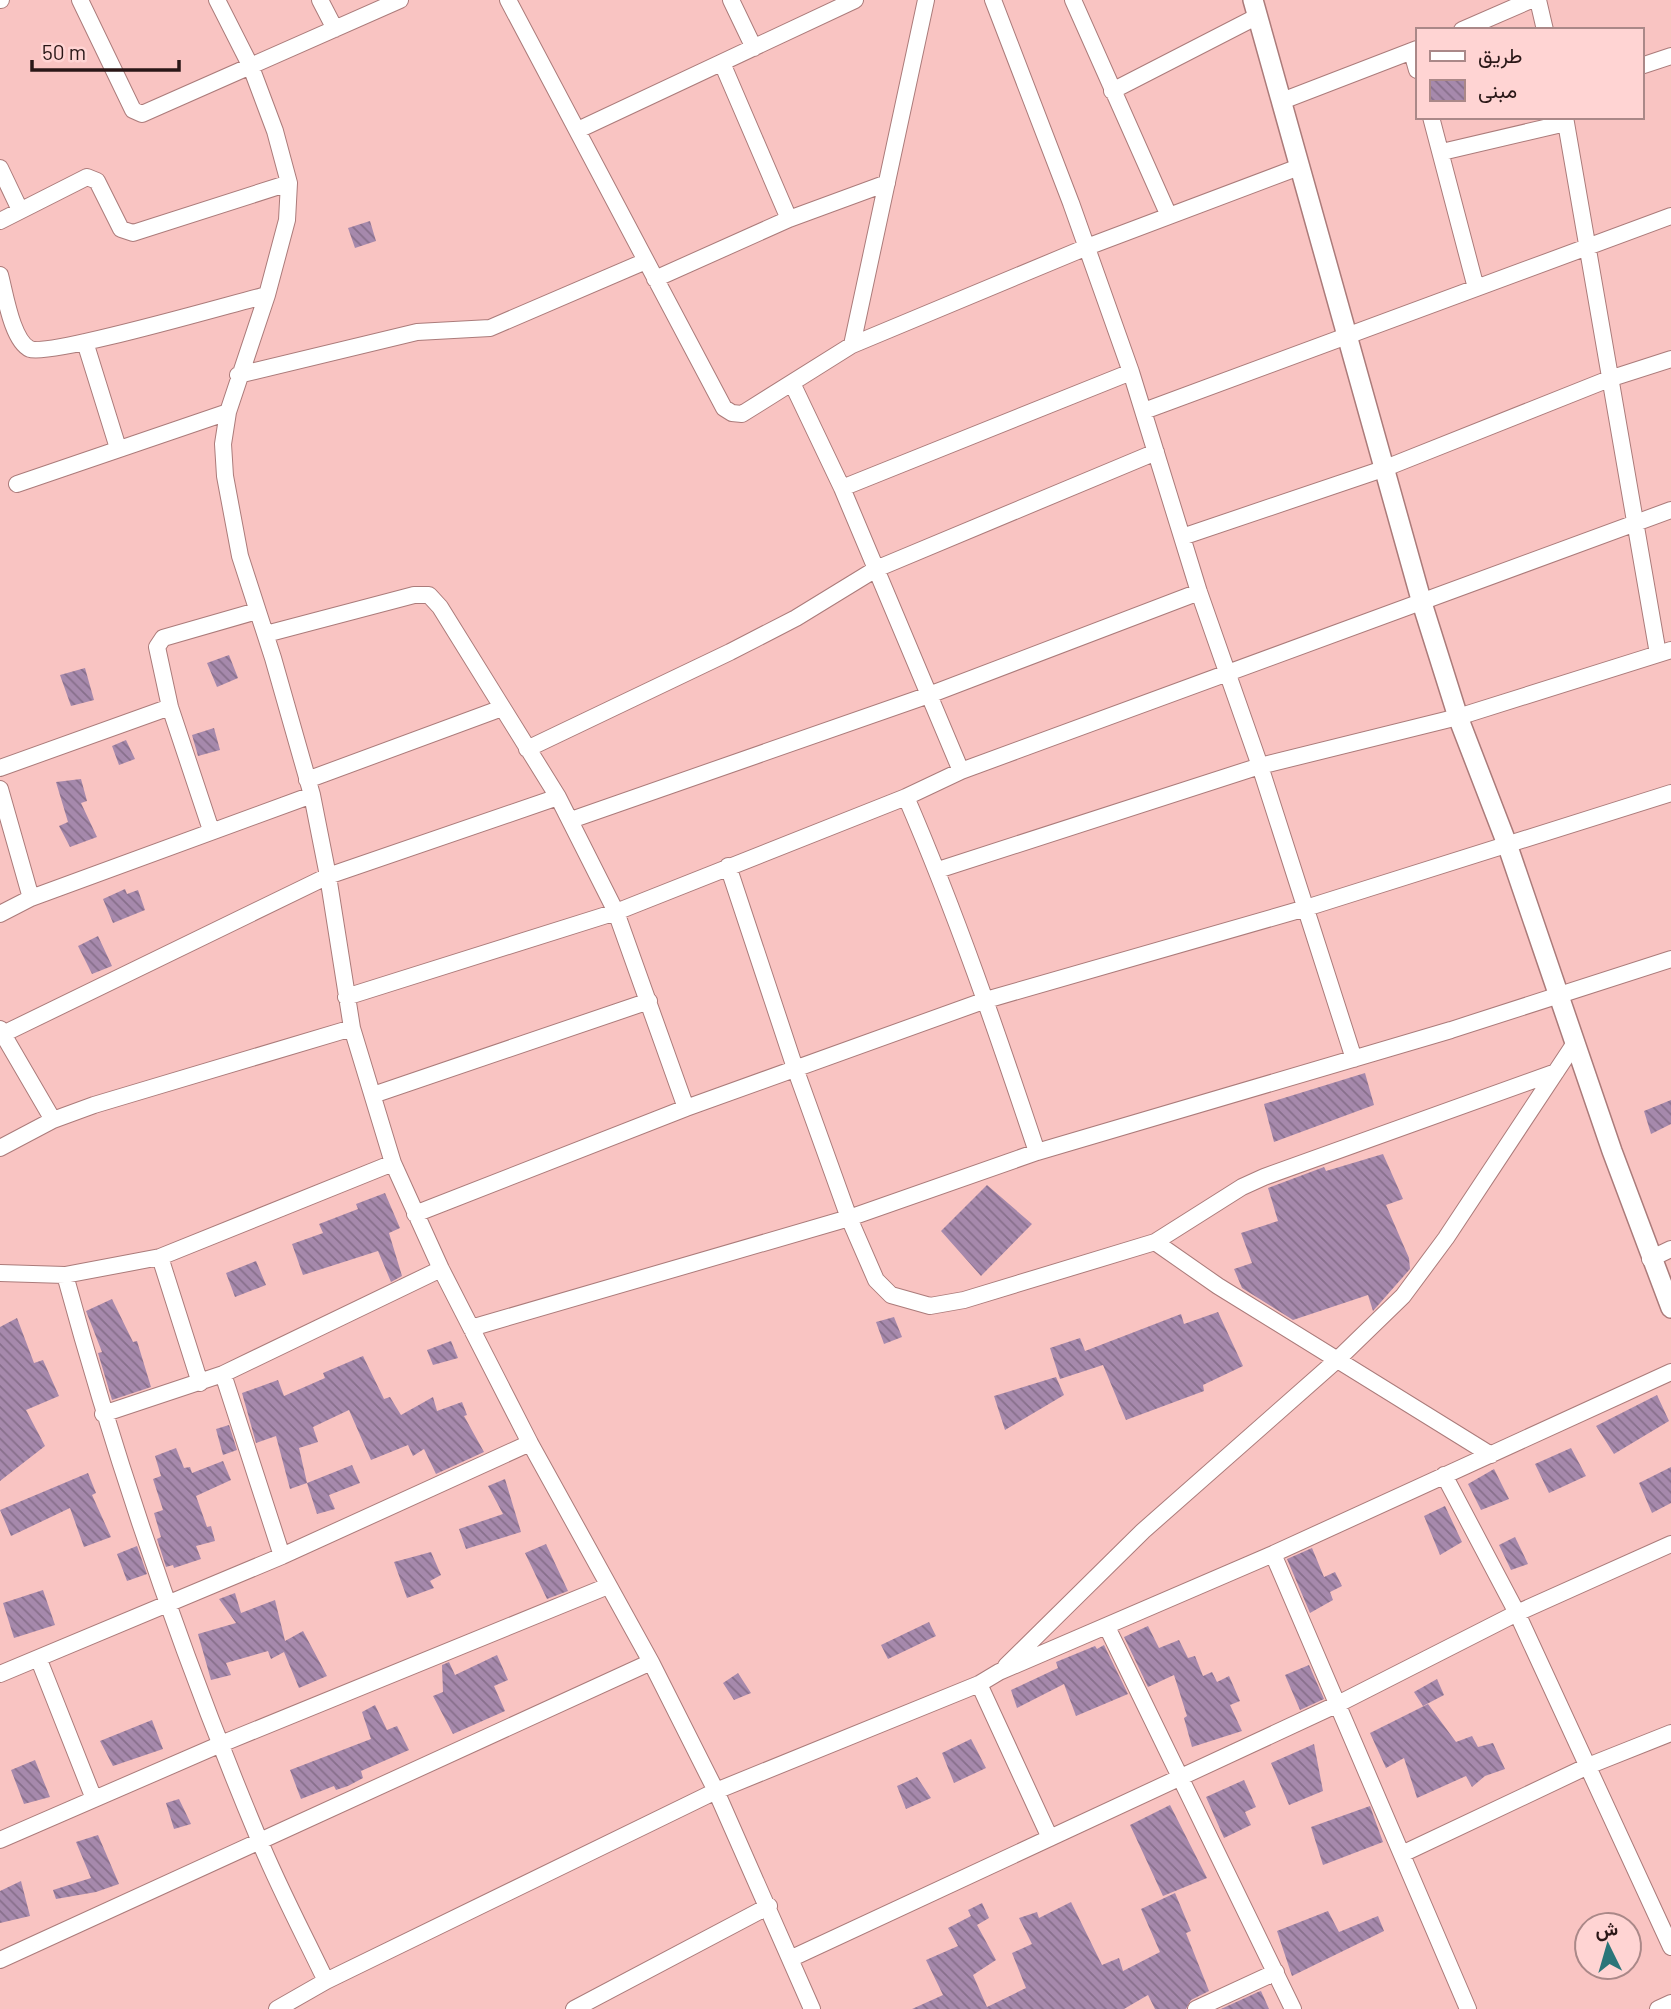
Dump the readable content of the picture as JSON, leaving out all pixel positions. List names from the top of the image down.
{
  "legend": ["طريق", "مبنى"],
  "scale_bar": "50 m",
  "north": "top"
}
